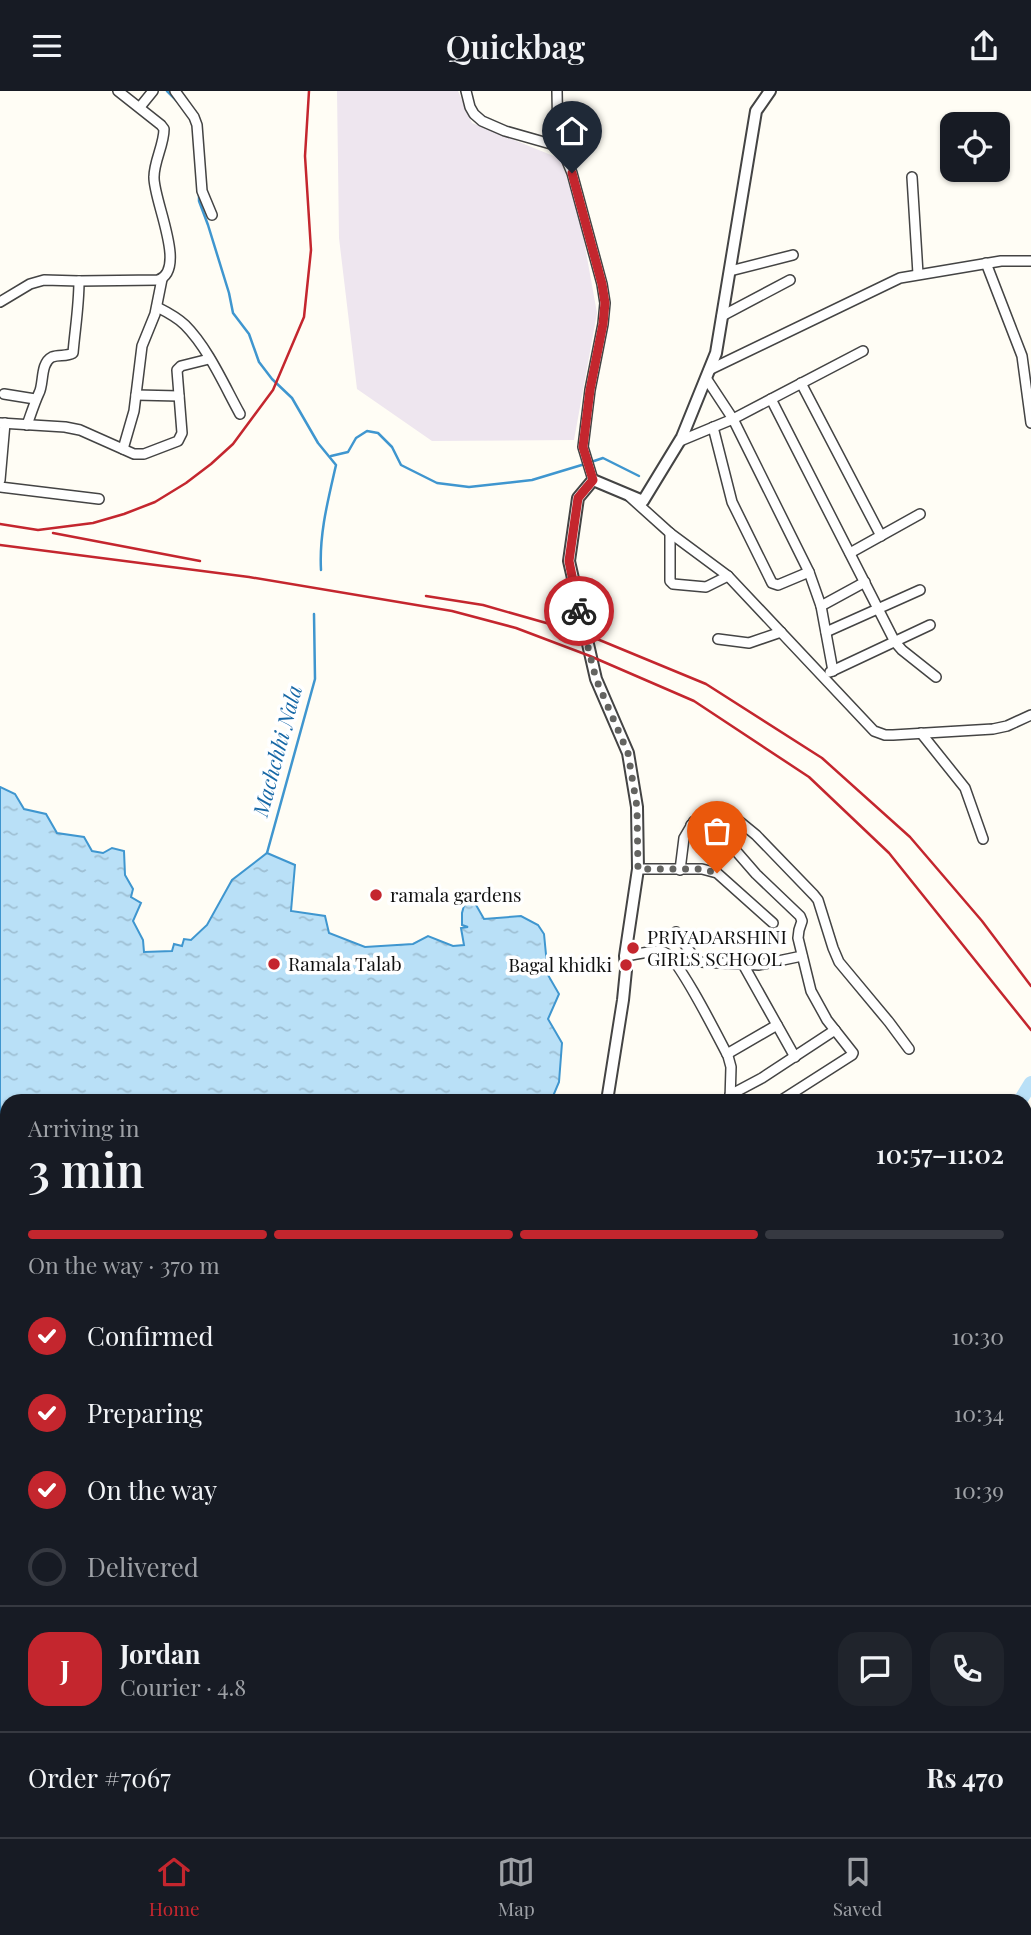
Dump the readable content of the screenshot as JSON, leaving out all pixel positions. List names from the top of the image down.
{
  "water": ["Machchhi Nala"],
  "places": [
    "ramala gardens",
    "PRIYADARSHINI GIRLS SCHOOL",
    "Ramala Talab",
    "Bagal khidki"
  ],
  "page": {
    "header": "Quickbag",
    "heading": ["3 min", "Arriving in", "10:57–11:02"],
    "panel": [
      "Jordan",
      "Courier · 4.8",
      "Order #7067",
      "Rs 470"
    ],
    "bar": "On the way · 370 m",
    "list": [
      ["Confirmed", "10:30"],
      ["Preparing", "10:34"],
      ["On the way", "10:39"],
      "Delivered"
    ],
    "round": "J",
    "tabs": ["Home", "Map", "Saved"]
  }
}
